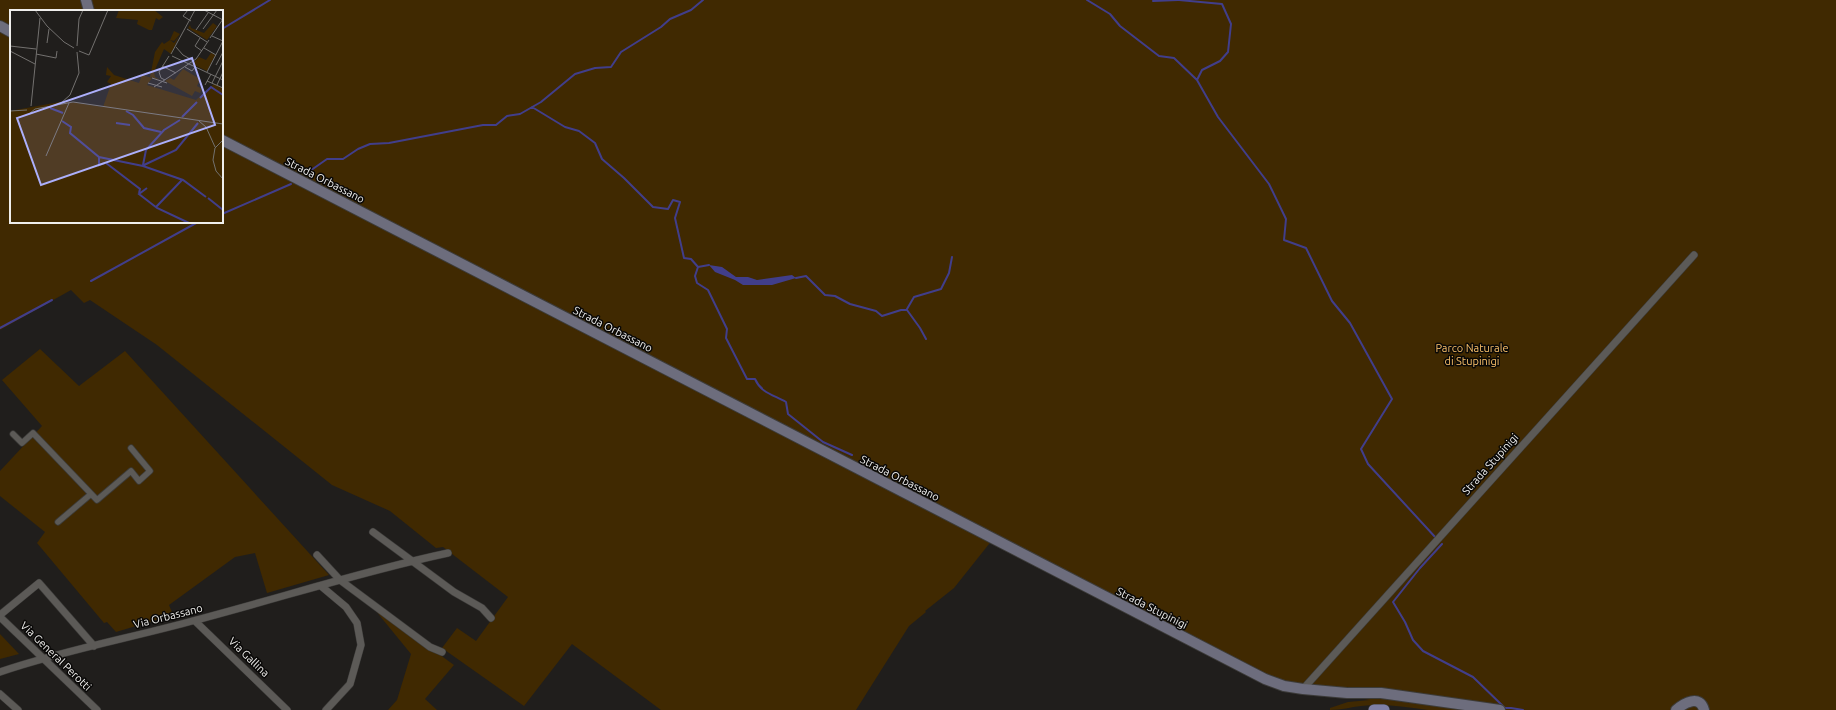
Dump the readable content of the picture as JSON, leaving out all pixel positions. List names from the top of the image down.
{
  "streets": {
    "main road": ["Strada Orbassano", "Strada Stupinigi"],
    "street": ["Via Orbassano", "Via General Perotti", "Via Gallina"]
  },
  "crossings": [
    ["Strada Orbassano", "Strada Stupinigi"],
    ["Via Orbassano", "Via General Perotti"],
    ["Via Orbassano", "Via Gallina"]
  ],
  "parks": ["Parco Naturale di Stupinigi"]
}
